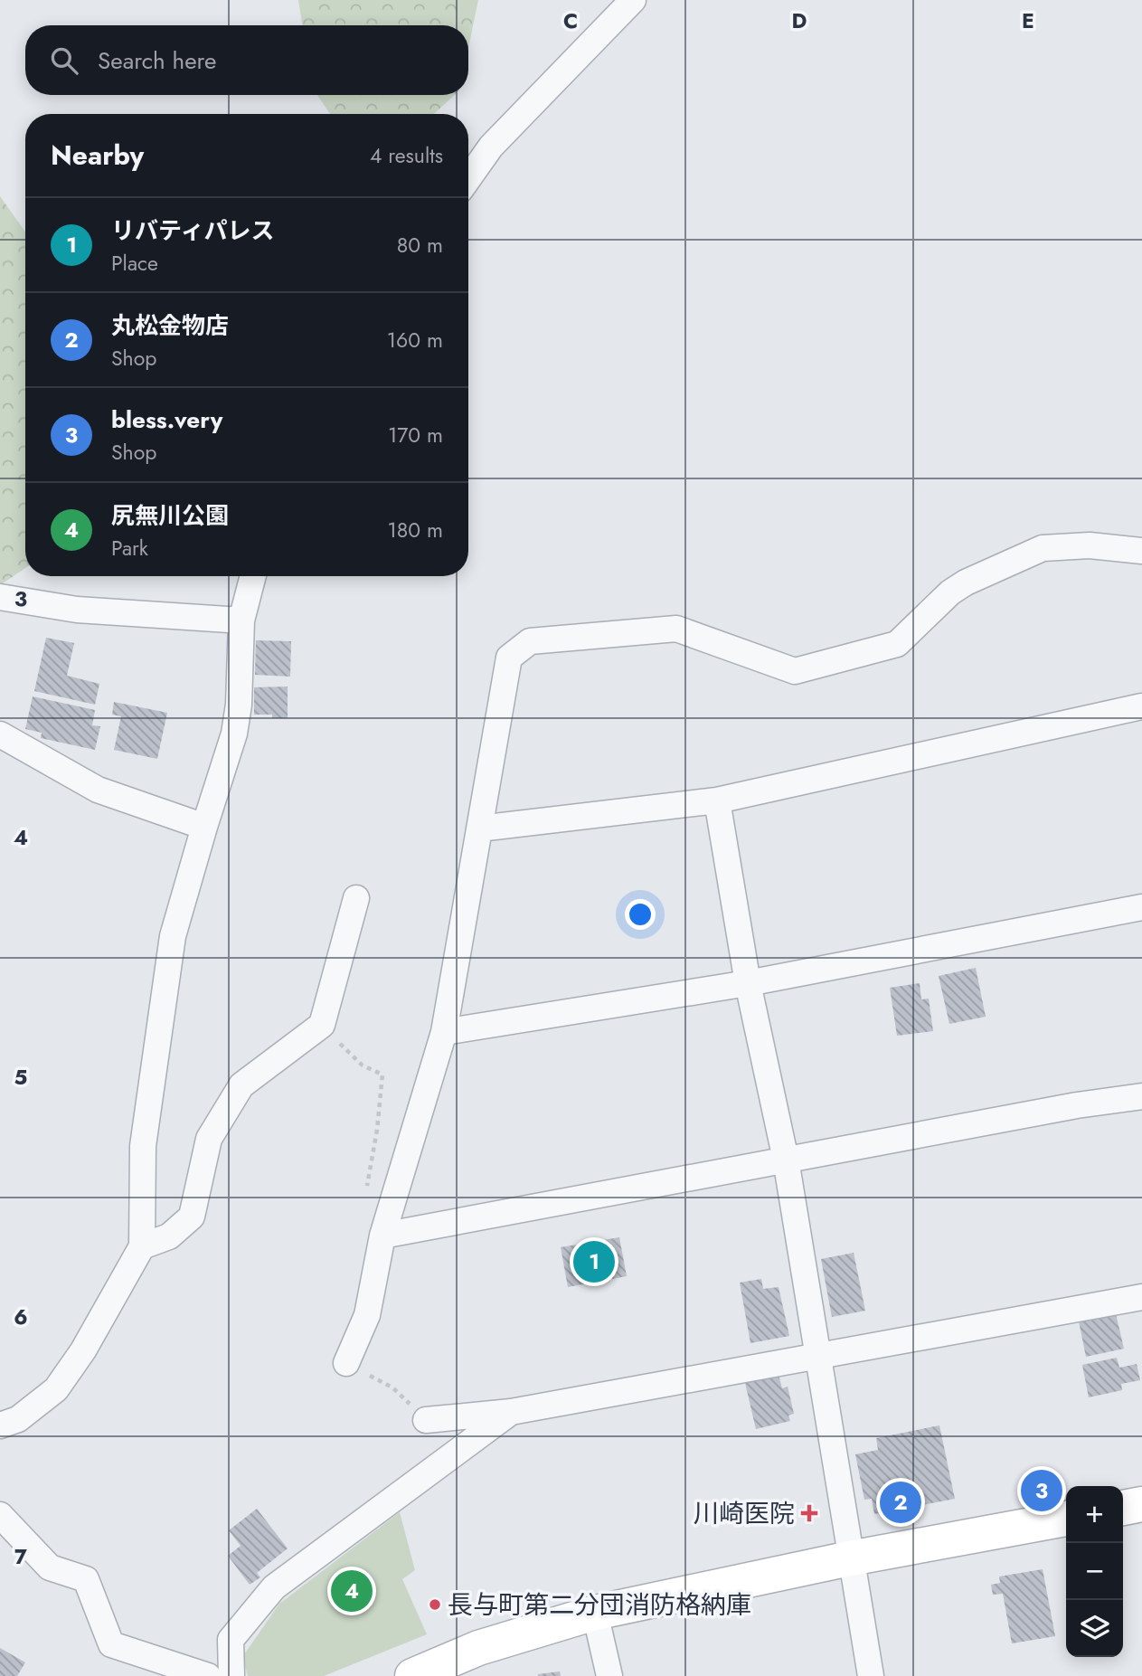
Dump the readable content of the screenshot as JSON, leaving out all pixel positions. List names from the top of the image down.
{
  "places": {
    "health": ["川崎医院"],
    "other": ["長与町第二分団消防格納庫"]
  },
  "page": {
    "search": "Search here",
    "heading": ["Nearby", "4 results"],
    "list": [
      {
        "mark": "1",
        "name": "リバティパレス",
        "note": "Place",
        "value": "80 m"
      },
      {
        "mark": "2",
        "name": "丸松金物店",
        "note": "Shop",
        "value": "160 m"
      },
      {
        "mark": "3",
        "name": "bless.very",
        "note": "Shop",
        "value": "170 m"
      },
      {
        "mark": "4",
        "name": "尻無川公園",
        "note": "Park",
        "value": "180 m"
      }
    ],
    "pins": [
      "1",
      "3",
      "2",
      "4"
    ],
    "map_buttons": ["+", "−"]
  },
  "grid": {
    "columns": ["C", "D", "E"],
    "rows": [
      "3",
      "4",
      "5",
      "6",
      "7"
    ]
  }
}
